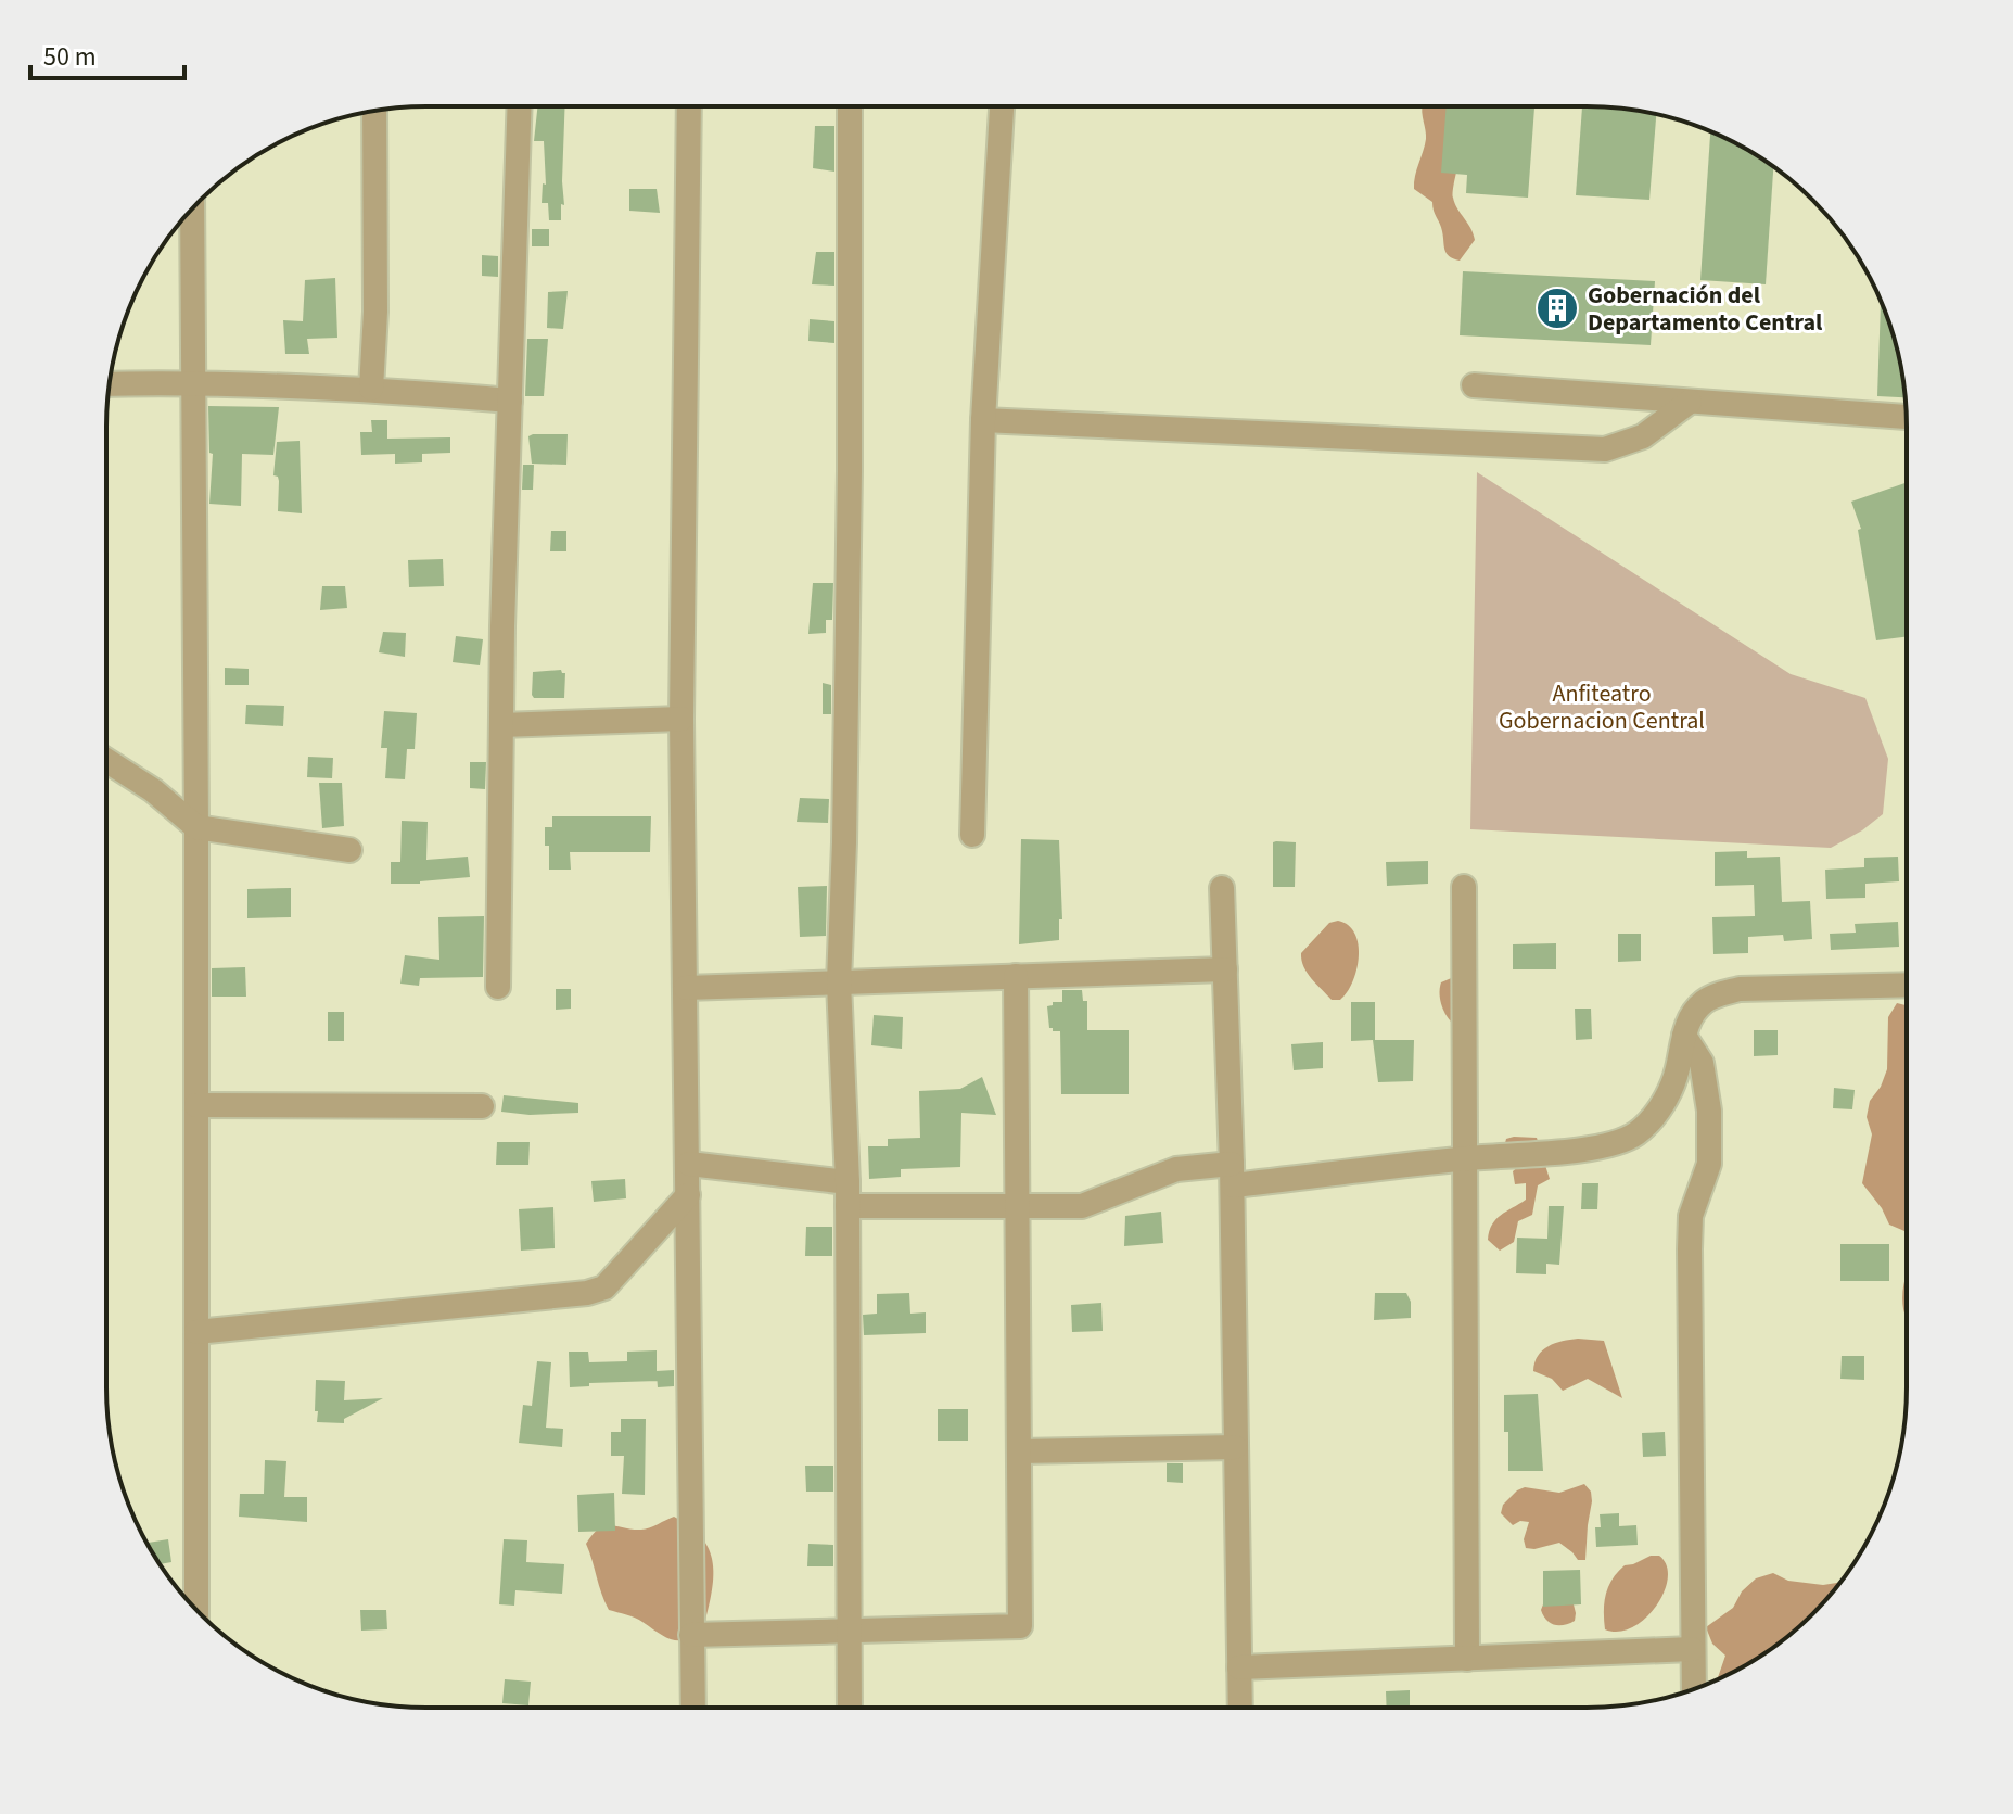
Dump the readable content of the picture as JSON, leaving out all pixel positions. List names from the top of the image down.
{
  "parks": ["Anfiteatro Gobernacion Central"],
  "places": {
    "building": ["Gobernación del Departamento Central"]
  },
  "scale_bar": "50 m"
}
